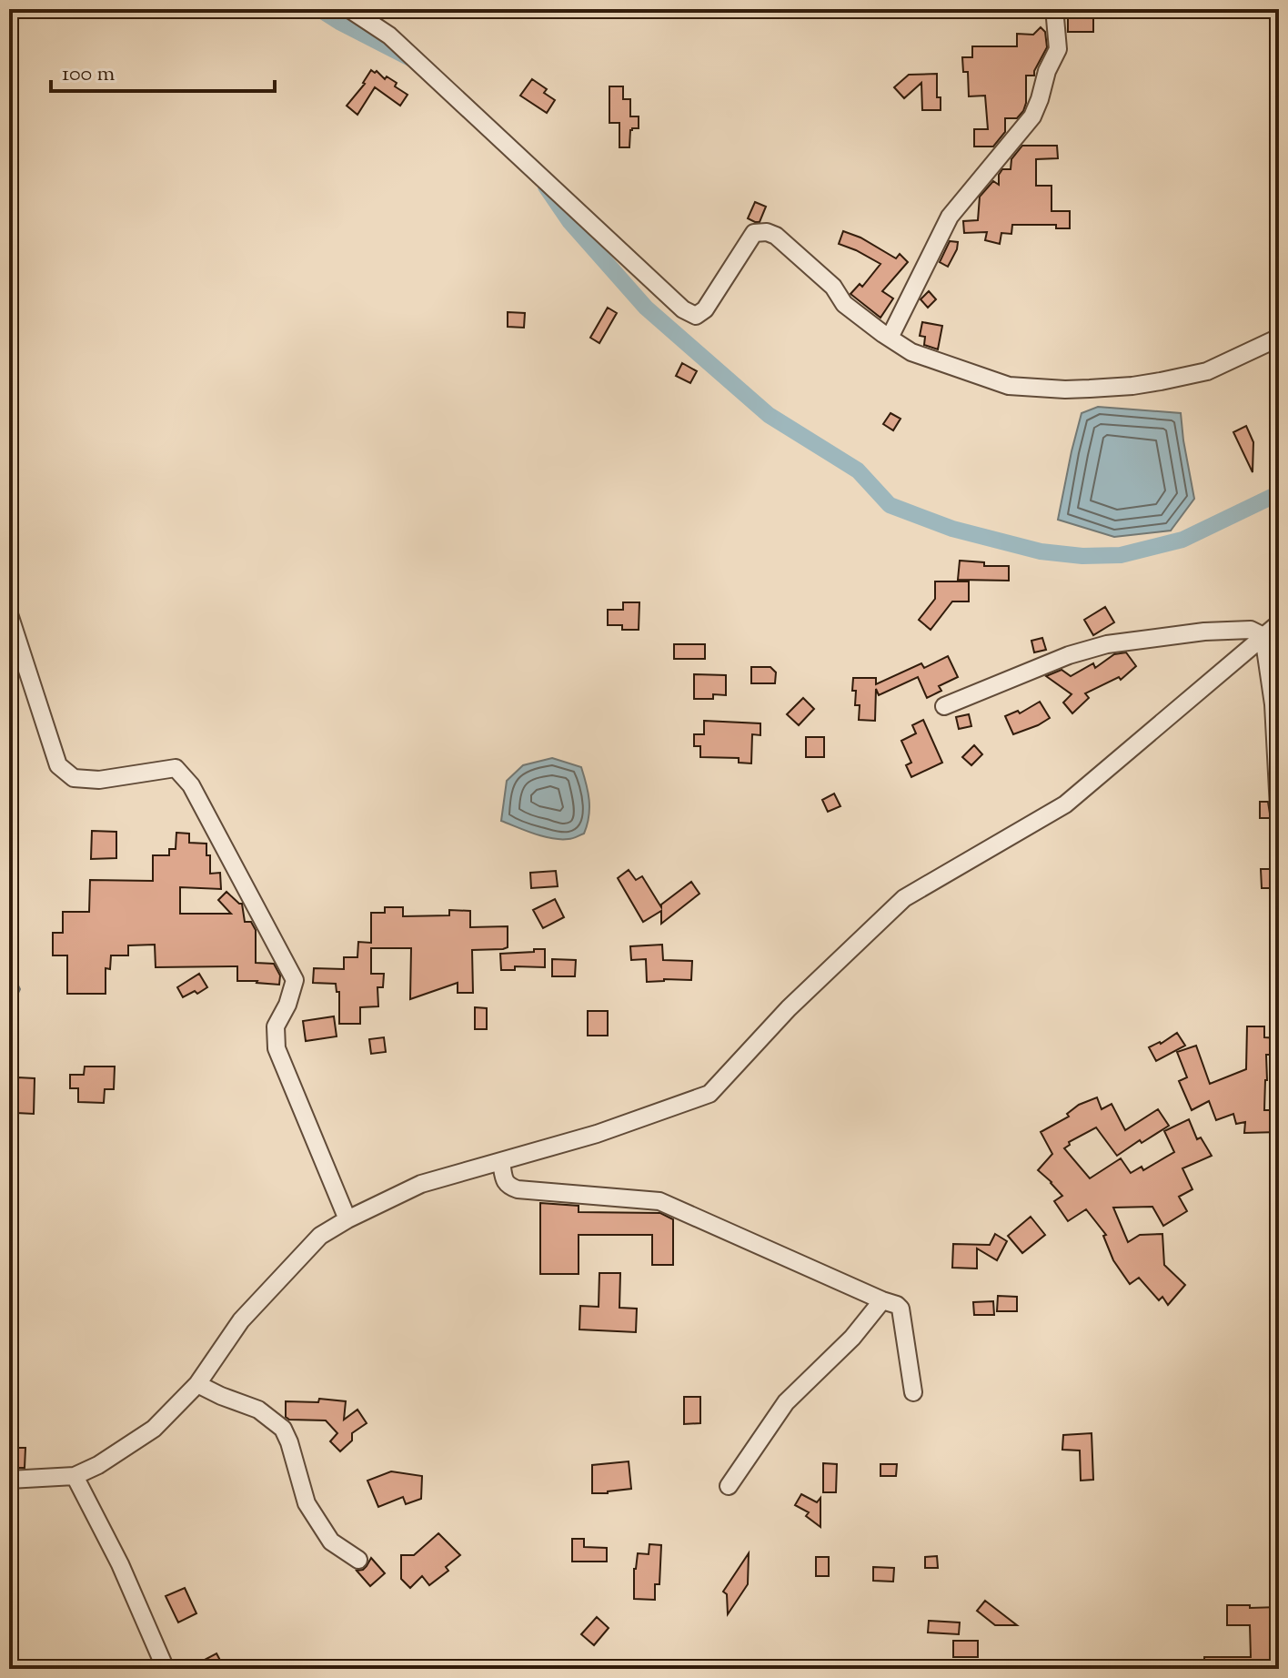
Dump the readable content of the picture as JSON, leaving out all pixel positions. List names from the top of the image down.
{
  "scale_bar": "100 m"
}
